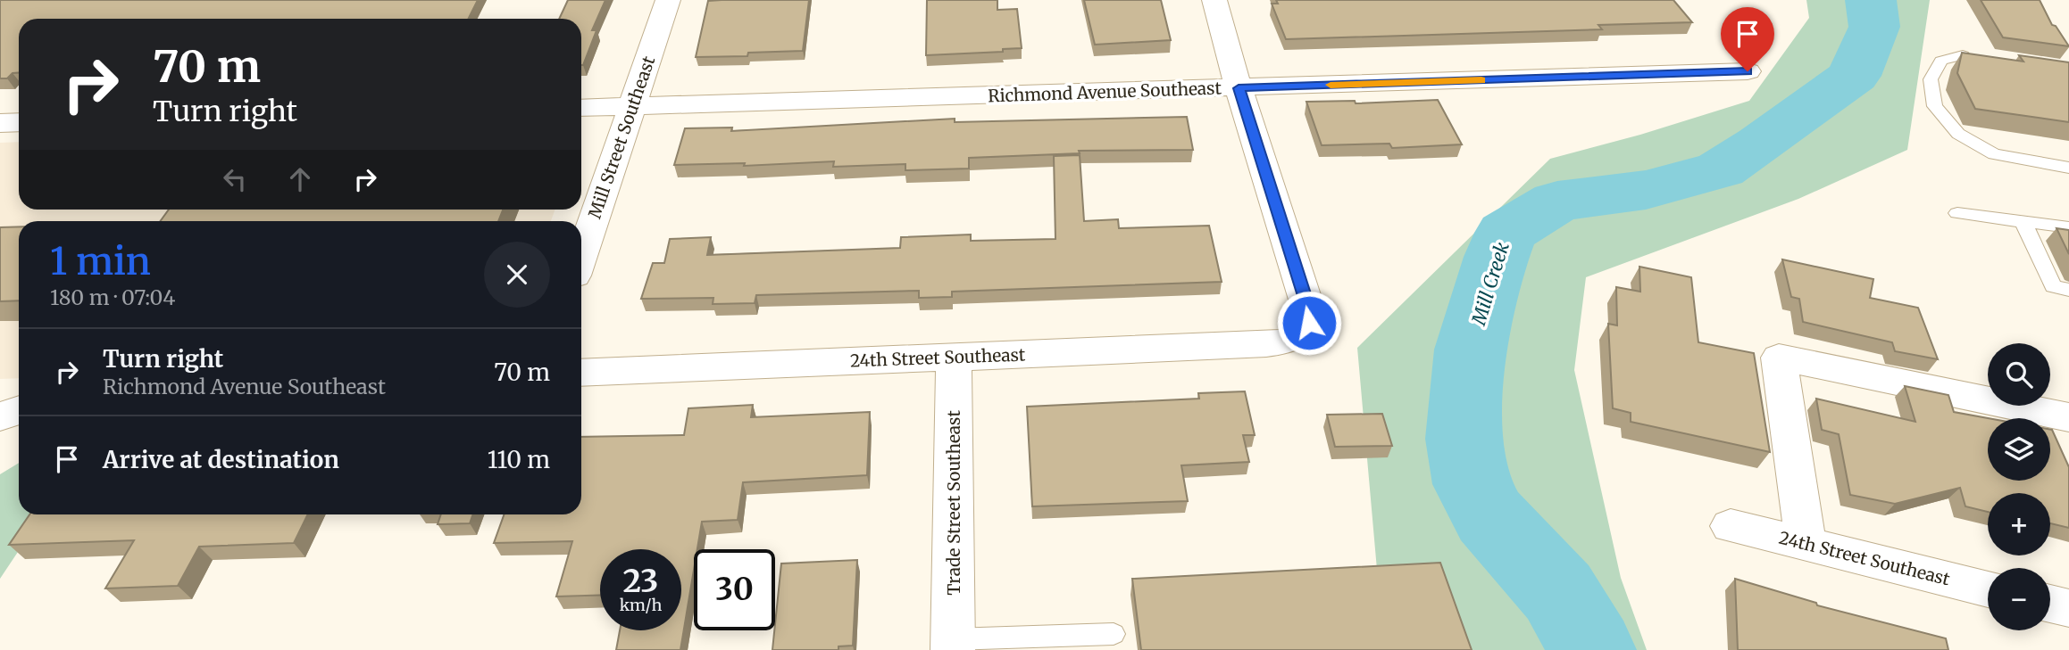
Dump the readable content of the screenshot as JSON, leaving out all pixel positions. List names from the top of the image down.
{
  "streets": {
    "street": [
      "Richmond Avenue Southeast",
      "Mill Street Southeast",
      "24th Street Southeast",
      "Trade Street Southeast"
    ]
  },
  "crossings": [
    ["Richmond Avenue Southeast", "Mill Street Southeast"],
    ["Richmond Avenue Southeast", "24th Street Southeast"],
    ["24th Street Southeast", "Trade Street Southeast"]
  ],
  "water": ["Mill Creek"],
  "page": {
    "turn": ["70 m", "Turn right"],
    "heading": ["1 min", "180 m · 07:04"],
    "list": [
      {
        "name": "Turn right",
        "note": "Richmond Avenue Southeast",
        "value": "70 m"
      },
      {
        "name": "Arrive at destination",
        "value": "110 m"
      }
    ],
    "map_buttons": ["+", "−"],
    "speed": "23 km/h",
    "limit": "30"
  }
}
